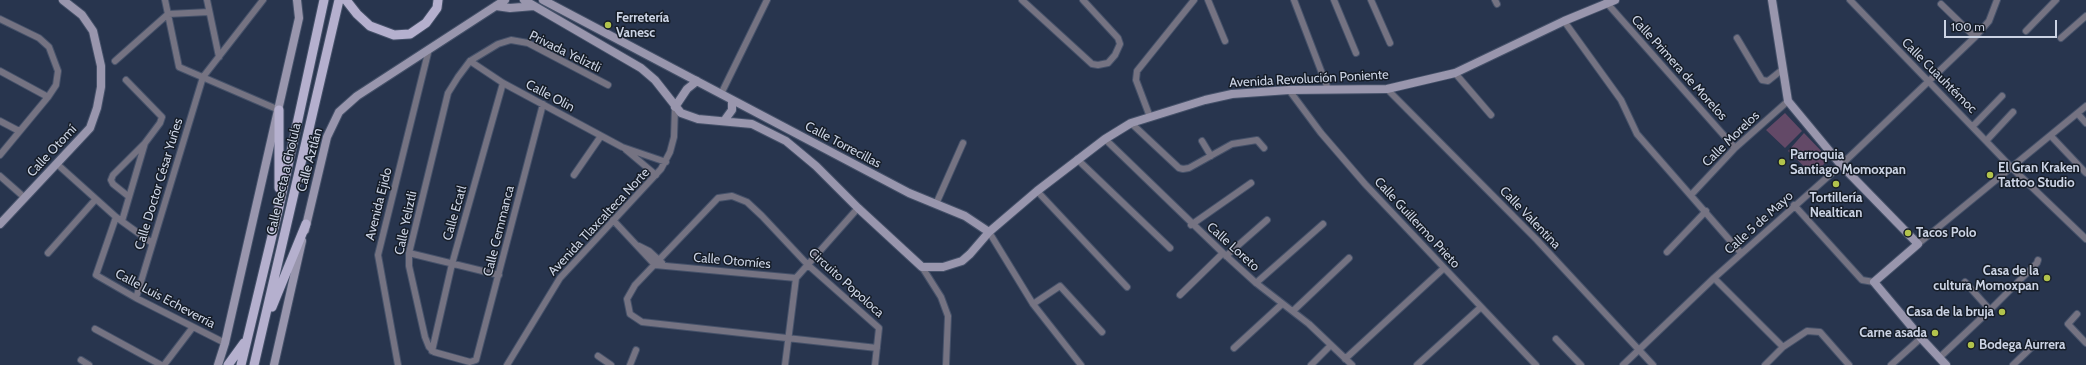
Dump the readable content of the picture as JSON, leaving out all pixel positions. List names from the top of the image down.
{
  "streets": {
    "main road": ["Calle Recta a Cholula"],
    "street": [
      "Privada Yeliztli",
      "Calle Primera de Morelos",
      "Calle Cuauhtémoc",
      "Avenida Revolución Poniente",
      "Calle Olin",
      "Calle Morelos",
      "Calle Torrecillas",
      "Calle Otomí",
      "Calle Aztlán",
      "Calle Doctor César Yuñes",
      "Avenida Ejido",
      "Calle Ecatl",
      "Calle Valentina",
      "Avenida Tlaxcalteca Norte",
      "Calle Yeliztli",
      "Calle Guillermo Prieto",
      "Calle 5 de Mayo",
      "Calle Cemmanca",
      "Calle Loreto",
      "Calle Otomíes",
      "Circuito Popoloca",
      "Calle Luis Echeverría"
    ]
  },
  "crossings": [
    ["Privada Yeliztli", "Calle Olin"],
    ["Privada Yeliztli", "Calle Yeliztli"],
    ["Calle Primera de Morelos", "Avenida Revolución Poniente"],
    ["Calle Primera de Morelos", "Calle Morelos"],
    ["Calle Cuauhtémoc", "Calle 5 de Mayo"],
    ["Avenida Revolución Poniente", "Calle Torrecillas"],
    ["Avenida Revolución Poniente", "Calle Valentina"],
    ["Avenida Revolución Poniente", "Calle Guillermo Prieto"],
    ["Avenida Revolución Poniente", "Calle Loreto"],
    ["Calle Olin", "Calle Ecatl"],
    ["Calle Olin", "Avenida Tlaxcalteca Norte"],
    ["Calle Olin", "Calle Yeliztli"],
    ["Calle Olin", "Calle Cemmanca"],
    ["Calle Torrecillas", "Avenida Tlaxcalteca Norte"],
    ["Calle Aztlán", "Avenida Ejido"],
    ["Calle Recta a Cholula", "Calle Luis Echeverría"],
    ["Calle Doctor César Yuñes", "Calle Luis Echeverría"],
    ["Calle Ecatl", "Calle Yeliztli"],
    ["Calle Ecatl", "Calle Cemmanca"],
    ["Calle Valentina", "Calle 5 de Mayo"],
    ["Calle Yeliztli", "Calle Cemmanca"],
    ["Calle Otomíes", "Circuito Popoloca"]
  ],
  "places": [
    "Ferretería Vanesc",
    "Parroquia Santiago Momoxpan",
    "El Gran Kraken Tattoo Studio",
    "Tortillería Nealtican",
    "Tacos Polo",
    "Casa de la cultura Momoxpan",
    "Casa de la bruja",
    "Carne asada",
    "Bodega Aurrera"
  ],
  "scale_bar": "100 m"
}
